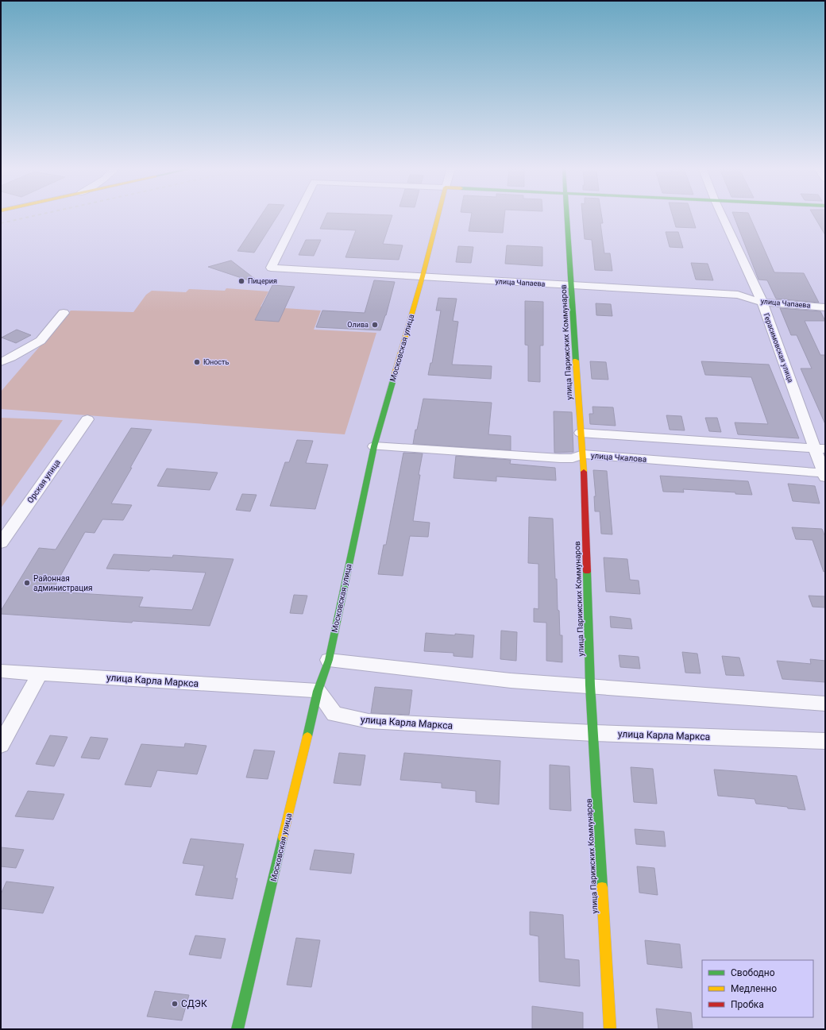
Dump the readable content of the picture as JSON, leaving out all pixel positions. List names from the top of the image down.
{
  "streets": {
    "street": [
      "улица Чапаева",
      "улица Парижских Коммунаров",
      "Московская улица",
      "Герасимовская улица",
      "улица Чкалова",
      "Орская улица",
      "улица Карла Маркса"
    ]
  },
  "crossings": [
    ["улица Чапаева", "улица Парижских Коммунаров"],
    ["улица Чапаева", "Московская улица"],
    ["улица Чапаева", "Герасимовская улица"],
    ["улица Парижских Коммунаров", "улица Чкалова"],
    ["улица Парижских Коммунаров", "улица Карла Маркса"],
    ["Московская улица", "улица Чкалова"],
    ["Московская улица", "улица Карла Маркса"],
    ["Герасимовская улица", "улица Чкалова"]
  ],
  "places": [
    "Пицерия",
    "Олива",
    "Юность",
    "Районная администрация",
    "СДЭК"
  ],
  "legend": ["Свободно", "Медленно", "Пробка"]
}
